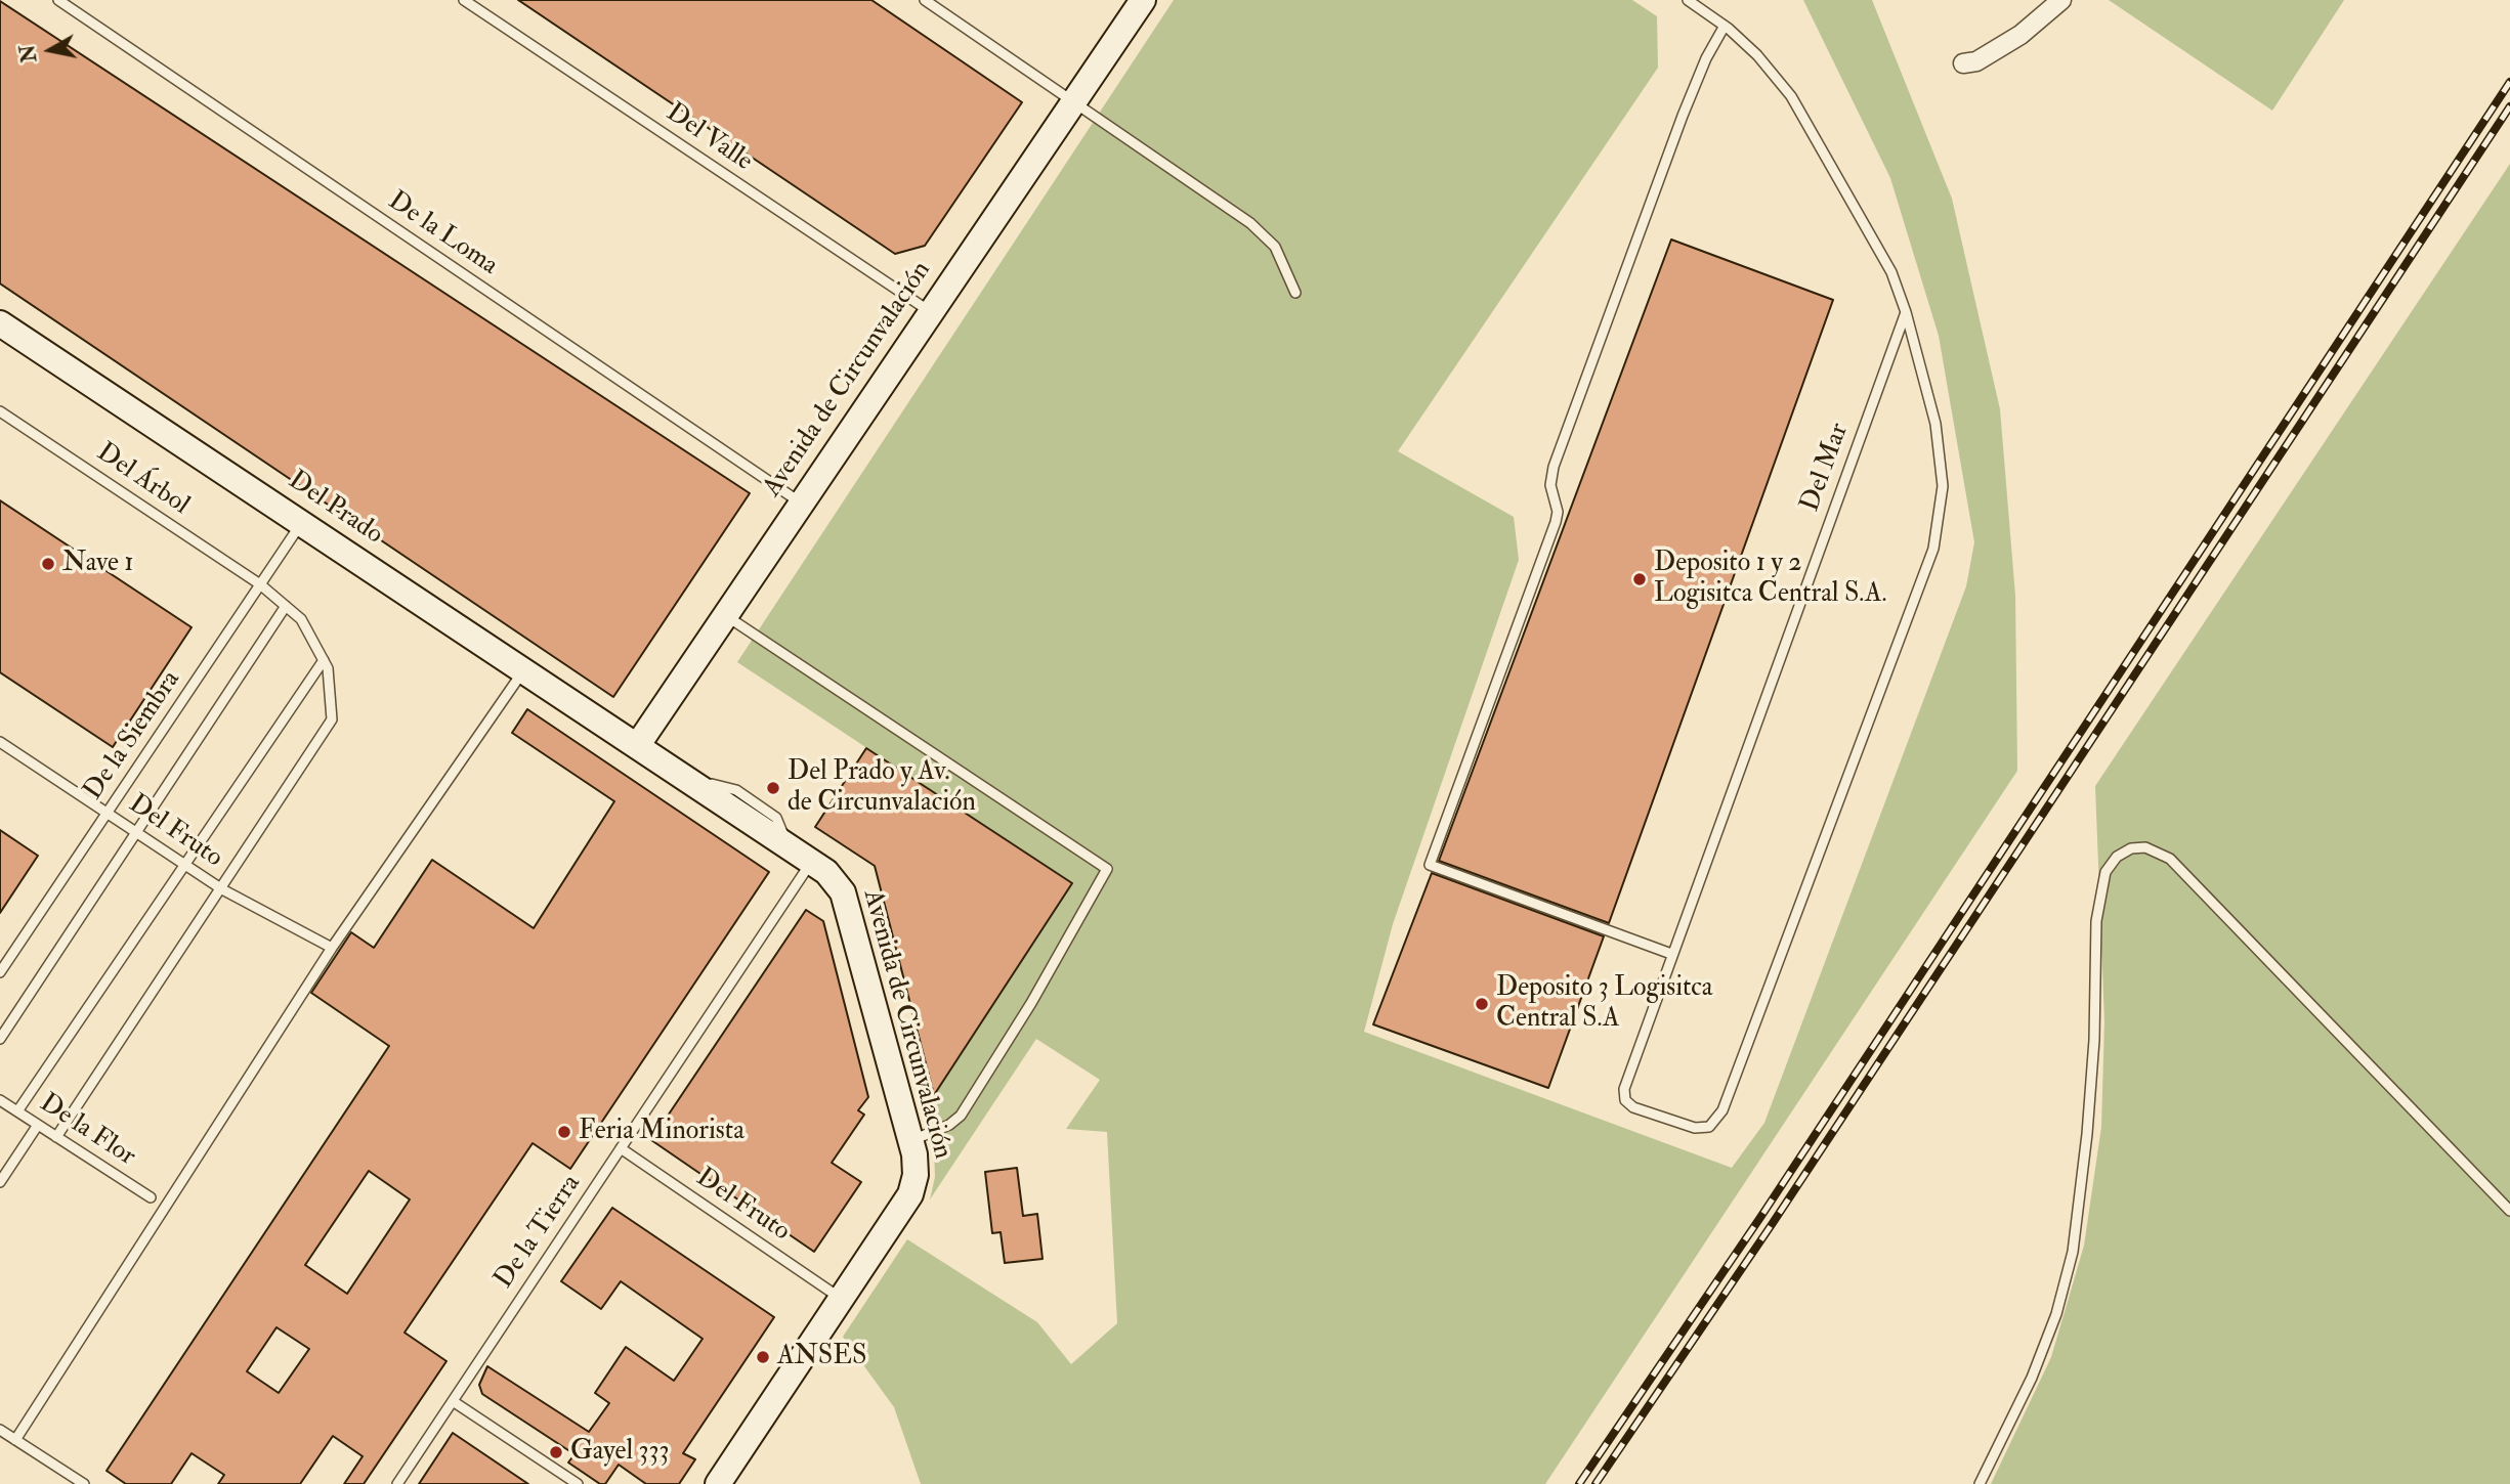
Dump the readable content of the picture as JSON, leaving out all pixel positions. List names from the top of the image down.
{
  "streets": {
    "street": ["Avenida de Circunvalación", "Del Prado"],
    "lane": [
      "Del Valle",
      "De la Loma",
      "Del Mar",
      "Del Árbol",
      "De la Siembra",
      "Del Fruto",
      "De la Flor",
      "De la Tierra"
    ]
  },
  "crossings": [
    ["Del Valle", "Avenida de Circunvalación"],
    ["De la Loma", "Avenida de Circunvalación"],
    ["Avenida de Circunvalación", "Del Prado"],
    ["Avenida de Circunvalación", "Del Fruto"],
    ["Avenida de Circunvalación", "De la Tierra"],
    ["Del Árbol", "De la Siembra"],
    ["Del Árbol", "Del Fruto"],
    ["Del Árbol", "De la Flor"],
    ["Del Prado", "De la Siembra"],
    ["De la Siembra", "Del Fruto"],
    ["Del Fruto", "De la Tierra"]
  ],
  "places": [
    "Nave 1",
    "Deposito 1 y 2 Logisitca Central S.A.",
    "Del Prado y Av. de Circunvalación",
    "Deposito 3 Logisitca Central S.A",
    "Feria Minorista",
    "ANSES",
    "Gayel 333"
  ],
  "north": "left"
}
